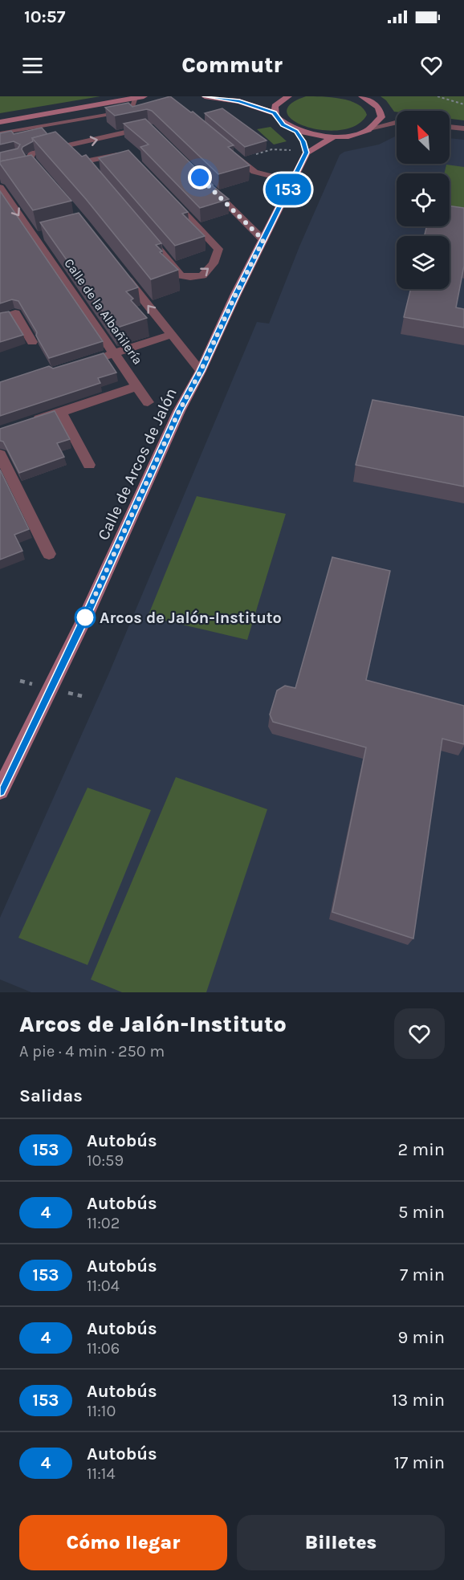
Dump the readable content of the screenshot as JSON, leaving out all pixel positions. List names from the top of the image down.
{
  "streets": {
    "street": ["Calle de la Albañilería", "Calle de Arcos de Jalón"]
  },
  "places": ["Arcos de Jalón-Instituto"],
  "lines": ["bus line 153"],
  "north": "top left",
  "page": {
    "status": "10:57",
    "header": "Commutr",
    "on_map": "153",
    "heading": [
      ["Arcos de Jalón-Instituto", "A pie · 4 min · 250 m"],
      "Salidas"
    ],
    "list": [
      {
        "mark": "153",
        "name": "Autobús",
        "note": "10:59",
        "value": "2 min"
      },
      {
        "mark": "4",
        "name": "Autobús",
        "note": "11:02",
        "value": "5 min"
      },
      {
        "mark": "153",
        "name": "Autobús",
        "note": "11:04",
        "value": "7 min"
      },
      {
        "mark": "4",
        "name": "Autobús",
        "note": "11:06",
        "value": "9 min"
      },
      {
        "mark": "153",
        "name": "Autobús",
        "note": "11:10",
        "value": "13 min"
      },
      {
        "mark": "4",
        "name": "Autobús",
        "note": "11:14",
        "value": "17 min"
      }
    ],
    "buttons": ["Cómo llegar", "Billetes"]
  }
}
